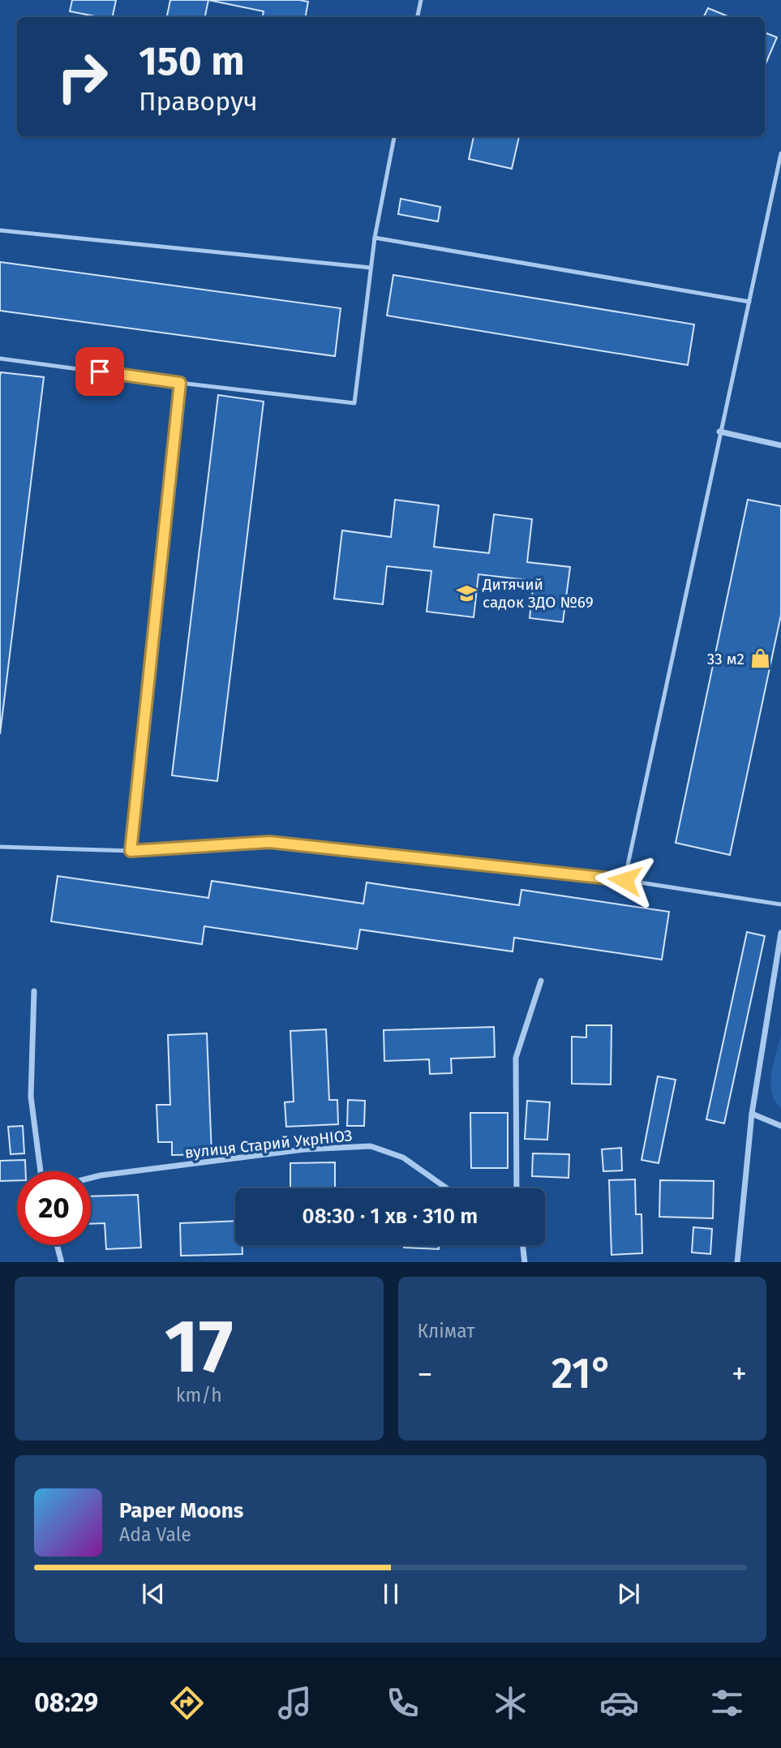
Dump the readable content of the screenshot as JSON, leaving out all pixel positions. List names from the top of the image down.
{
  "streets": {
    "street": ["вулиця Старий УкрНІОЗ"]
  },
  "places": {
    "school or university": ["Дитячий садок ЗДО №69"],
    "shop": ["33 м2"]
  },
  "page": {
    "turn": ["150 m", "Праворуч"],
    "limit": "20",
    "trip": "08:30 · 1 хв · 310 m",
    "tile": [
      ["17", "km/h"],
      "Клімат"
    ],
    "heat": ["−", "21°", "+"],
    "song": ["Paper Moons", "Ada Vale"],
    "tabs": "08:29"
  }
}
